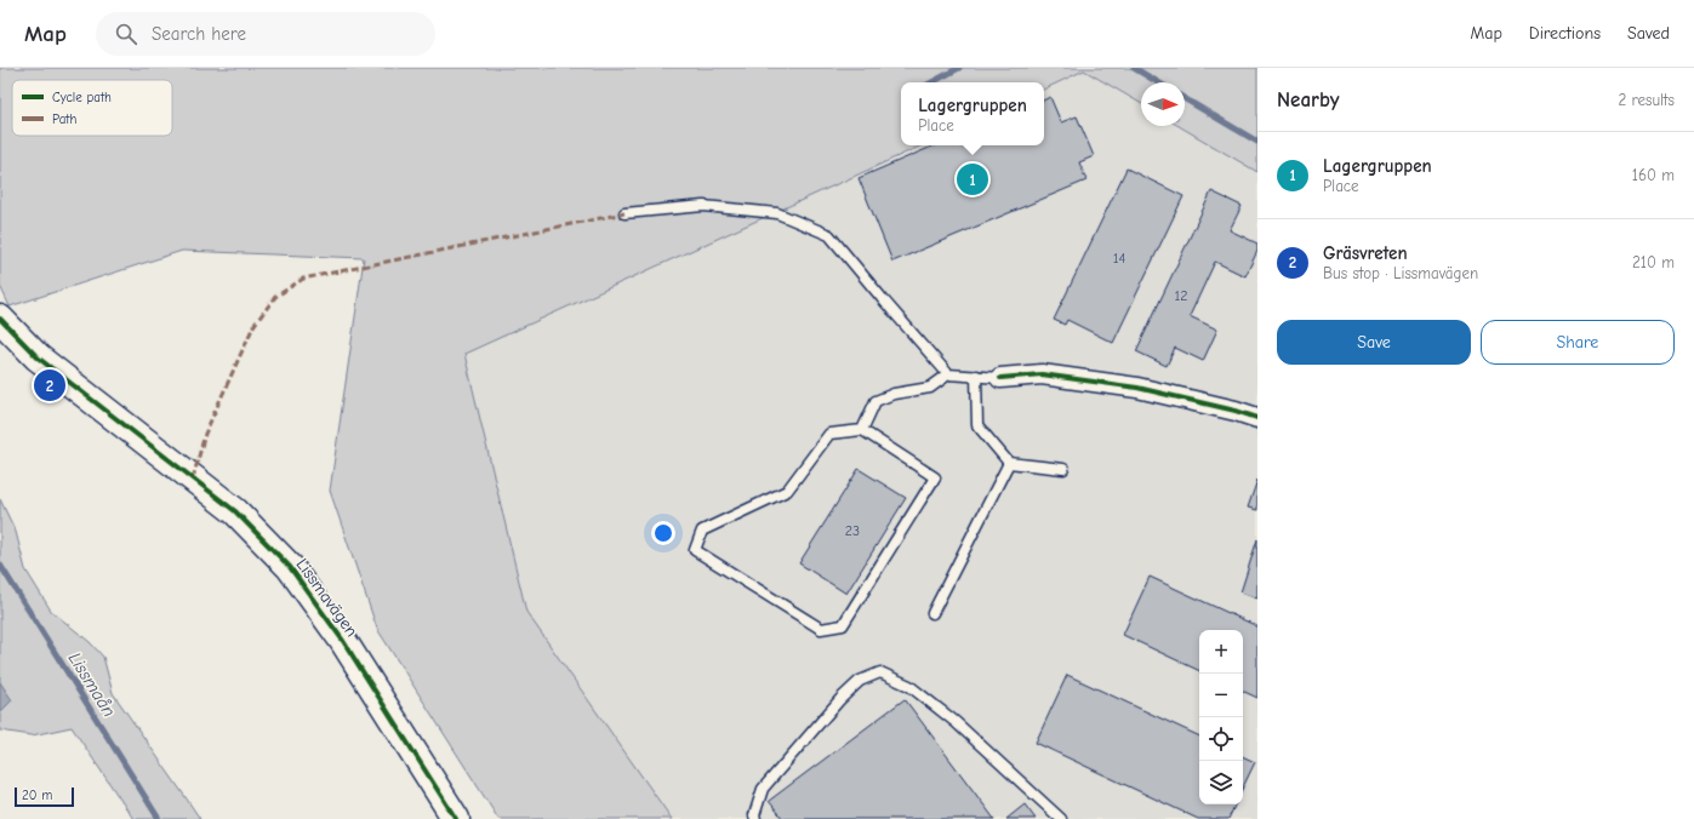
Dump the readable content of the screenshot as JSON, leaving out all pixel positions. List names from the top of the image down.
{
  "streets": {
    "street": ["Lissmavägen"]
  },
  "water": ["Lissmaån"],
  "house_numbers": ["14", "12", "23"],
  "legend": ["Cycle path", "Path"],
  "scale_bar": "20 m",
  "north": "right",
  "page": {
    "header": "Map",
    "search": "Search here",
    "nav": ["Map", "Directions", "Saved"],
    "heading": ["Nearby", "2 results"],
    "popup": ["Lagergruppen", "Place"],
    "list": [
      {
        "mark": "1",
        "name": "Lagergruppen",
        "note": "Place",
        "value": "160 m"
      },
      {
        "mark": "2",
        "name": "Gräsvreten",
        "note": "Bus stop · Lissmavägen",
        "value": "210 m"
      }
    ],
    "pins": ["1", "2"],
    "buttons": ["Save", "Share"],
    "map_buttons": ["+", "−"],
    "scale": "20 m"
  }
}
